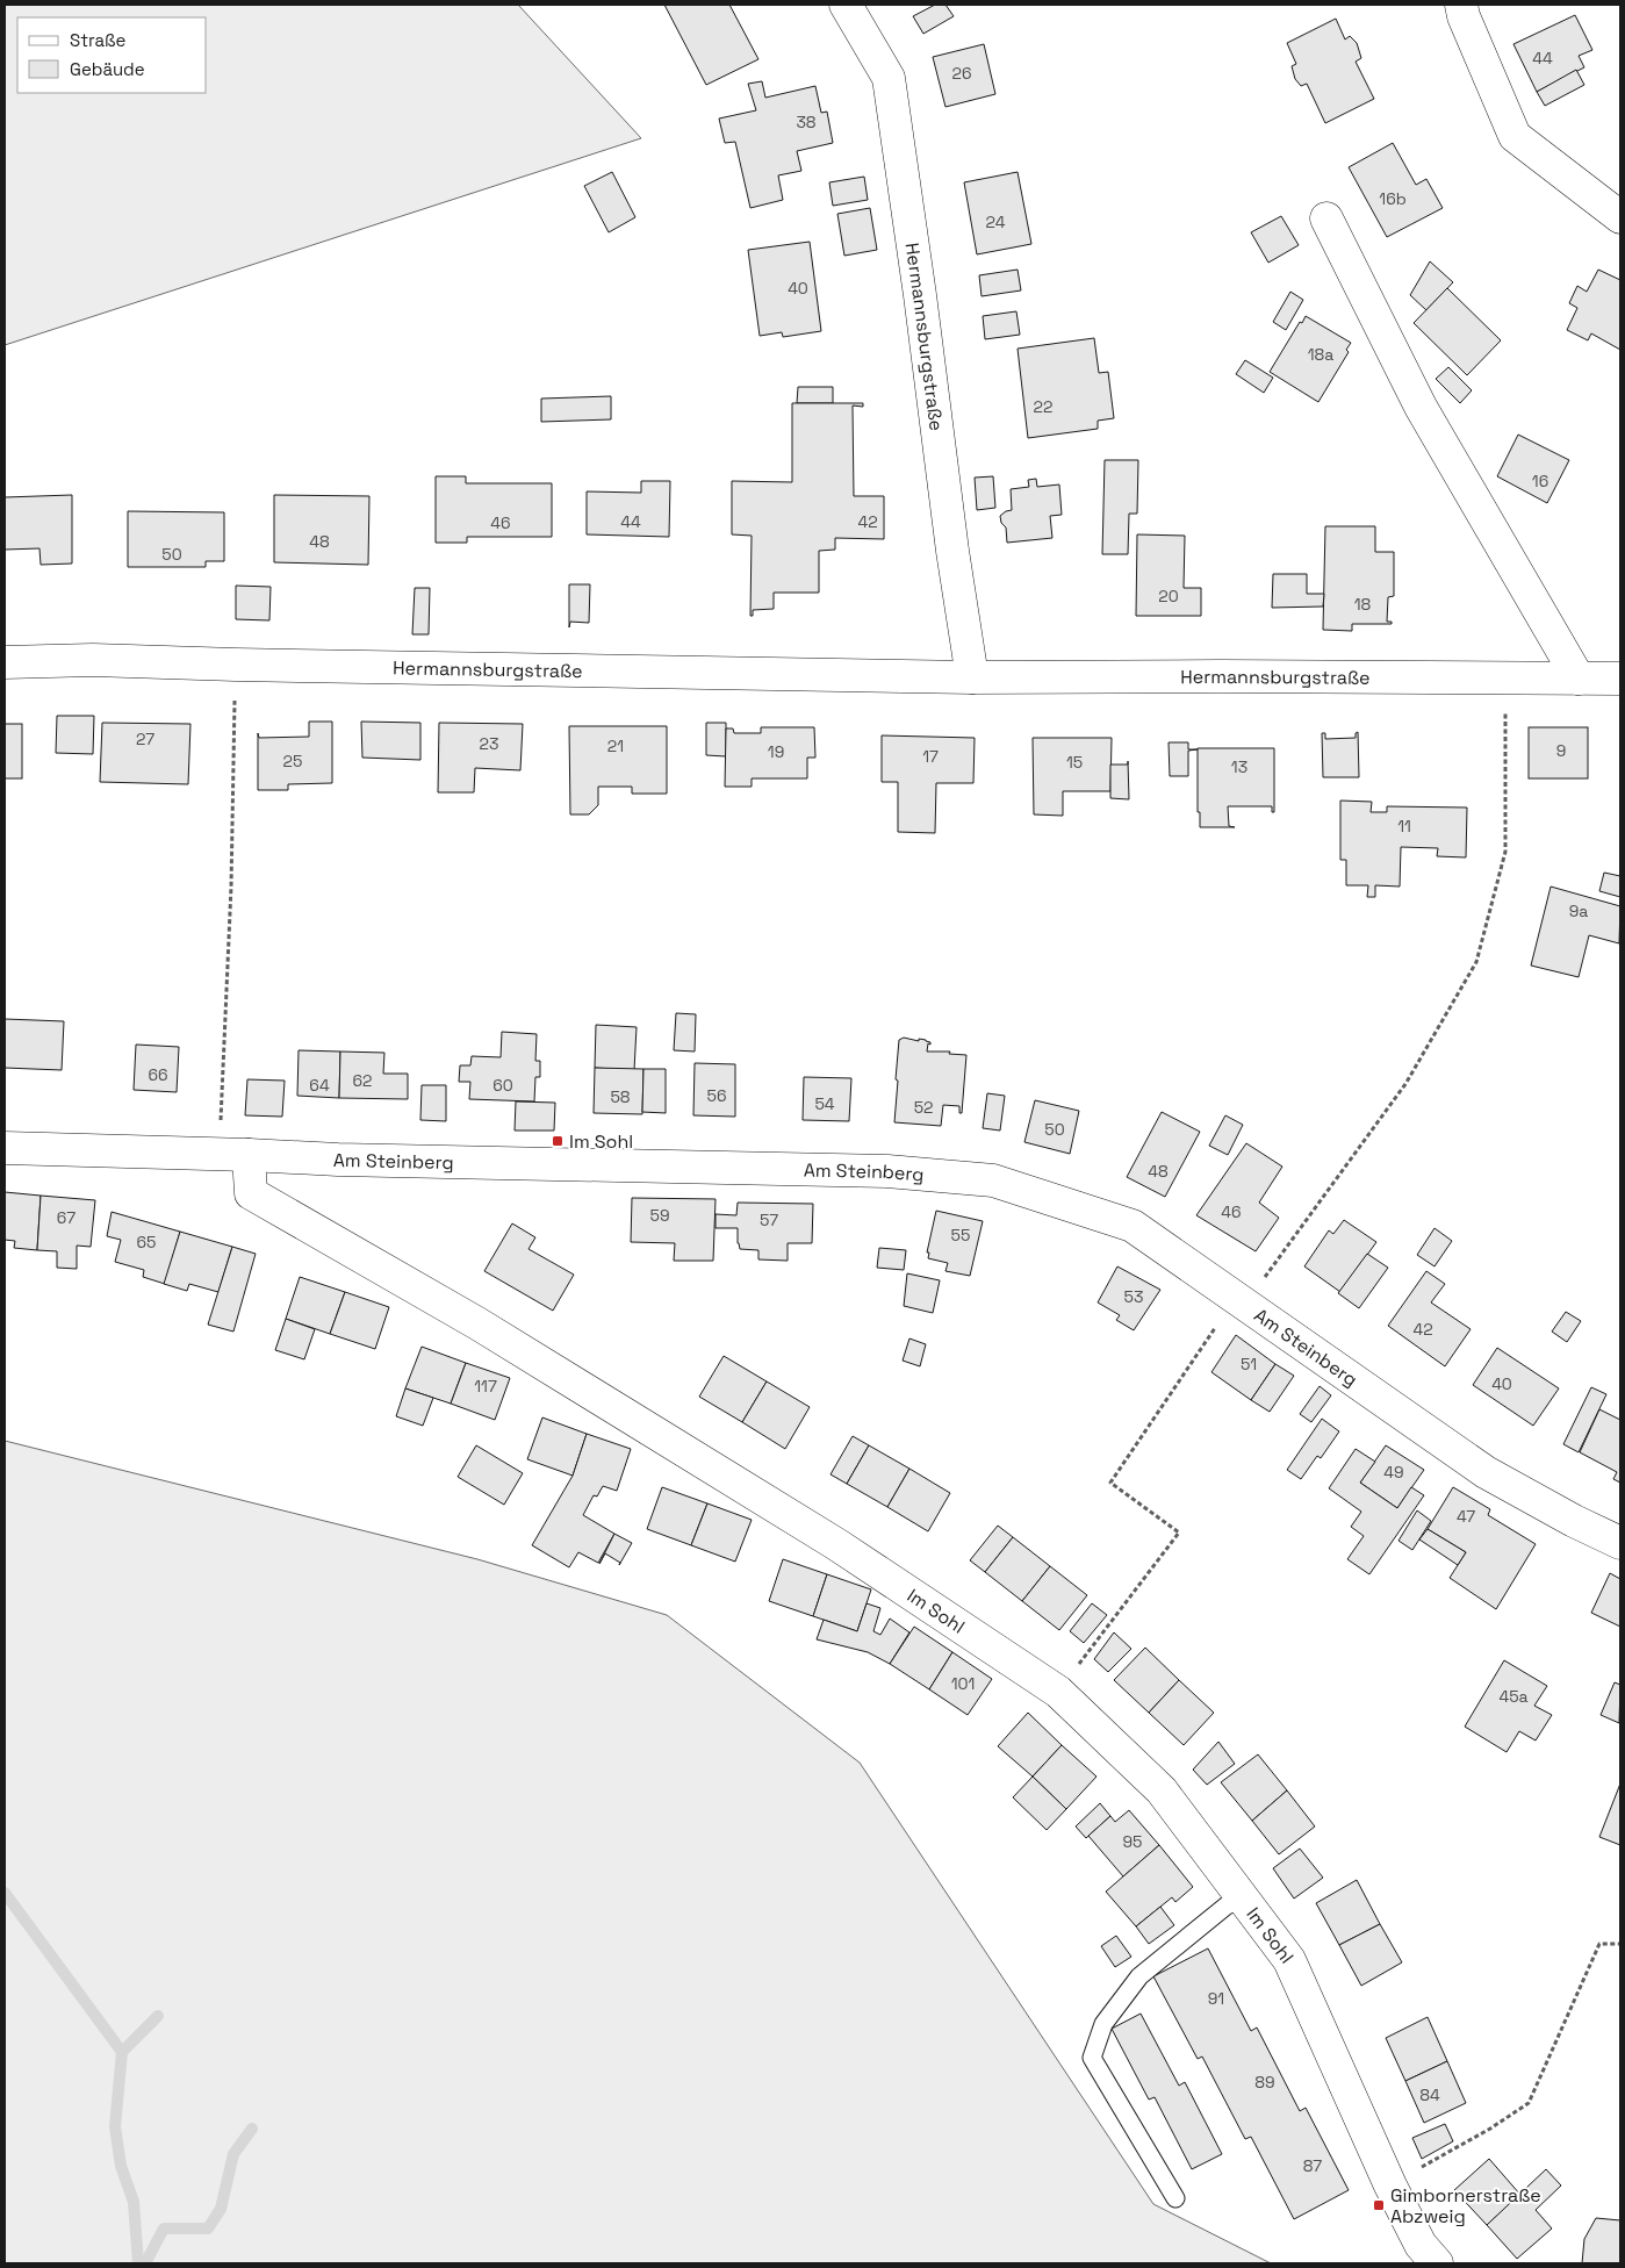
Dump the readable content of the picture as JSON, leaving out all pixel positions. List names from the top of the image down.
{
  "streets": {
    "street": ["Hermannsburgstraße", "Am Steinberg", "Im Sohl"]
  },
  "crossings": [
    ["Am Steinberg", "Im Sohl"]
  ],
  "places": {
    "transit": ["Im Sohl", "Gimbornerstraße Abzweig"]
  },
  "house_numbers": [
    "44",
    "26",
    "38",
    "16b",
    "24",
    "40",
    "18a",
    "22",
    "16",
    "44",
    "42",
    "46",
    "48",
    "50",
    "20",
    "18",
    "27",
    "23",
    "21",
    "9",
    "19",
    "17",
    "25",
    "15",
    "13",
    "11",
    "9a",
    "66",
    "62",
    "64",
    "60",
    "56",
    "58",
    "54",
    "52",
    "50",
    "48",
    "46",
    "59",
    "67",
    "57",
    "55",
    "65",
    "53",
    "42",
    "51",
    "40",
    "117",
    "49",
    "47",
    "101",
    "45a",
    "95",
    "91",
    "89",
    "84",
    "87"
  ],
  "legend": ["Straße", "Gebäude"]
}
